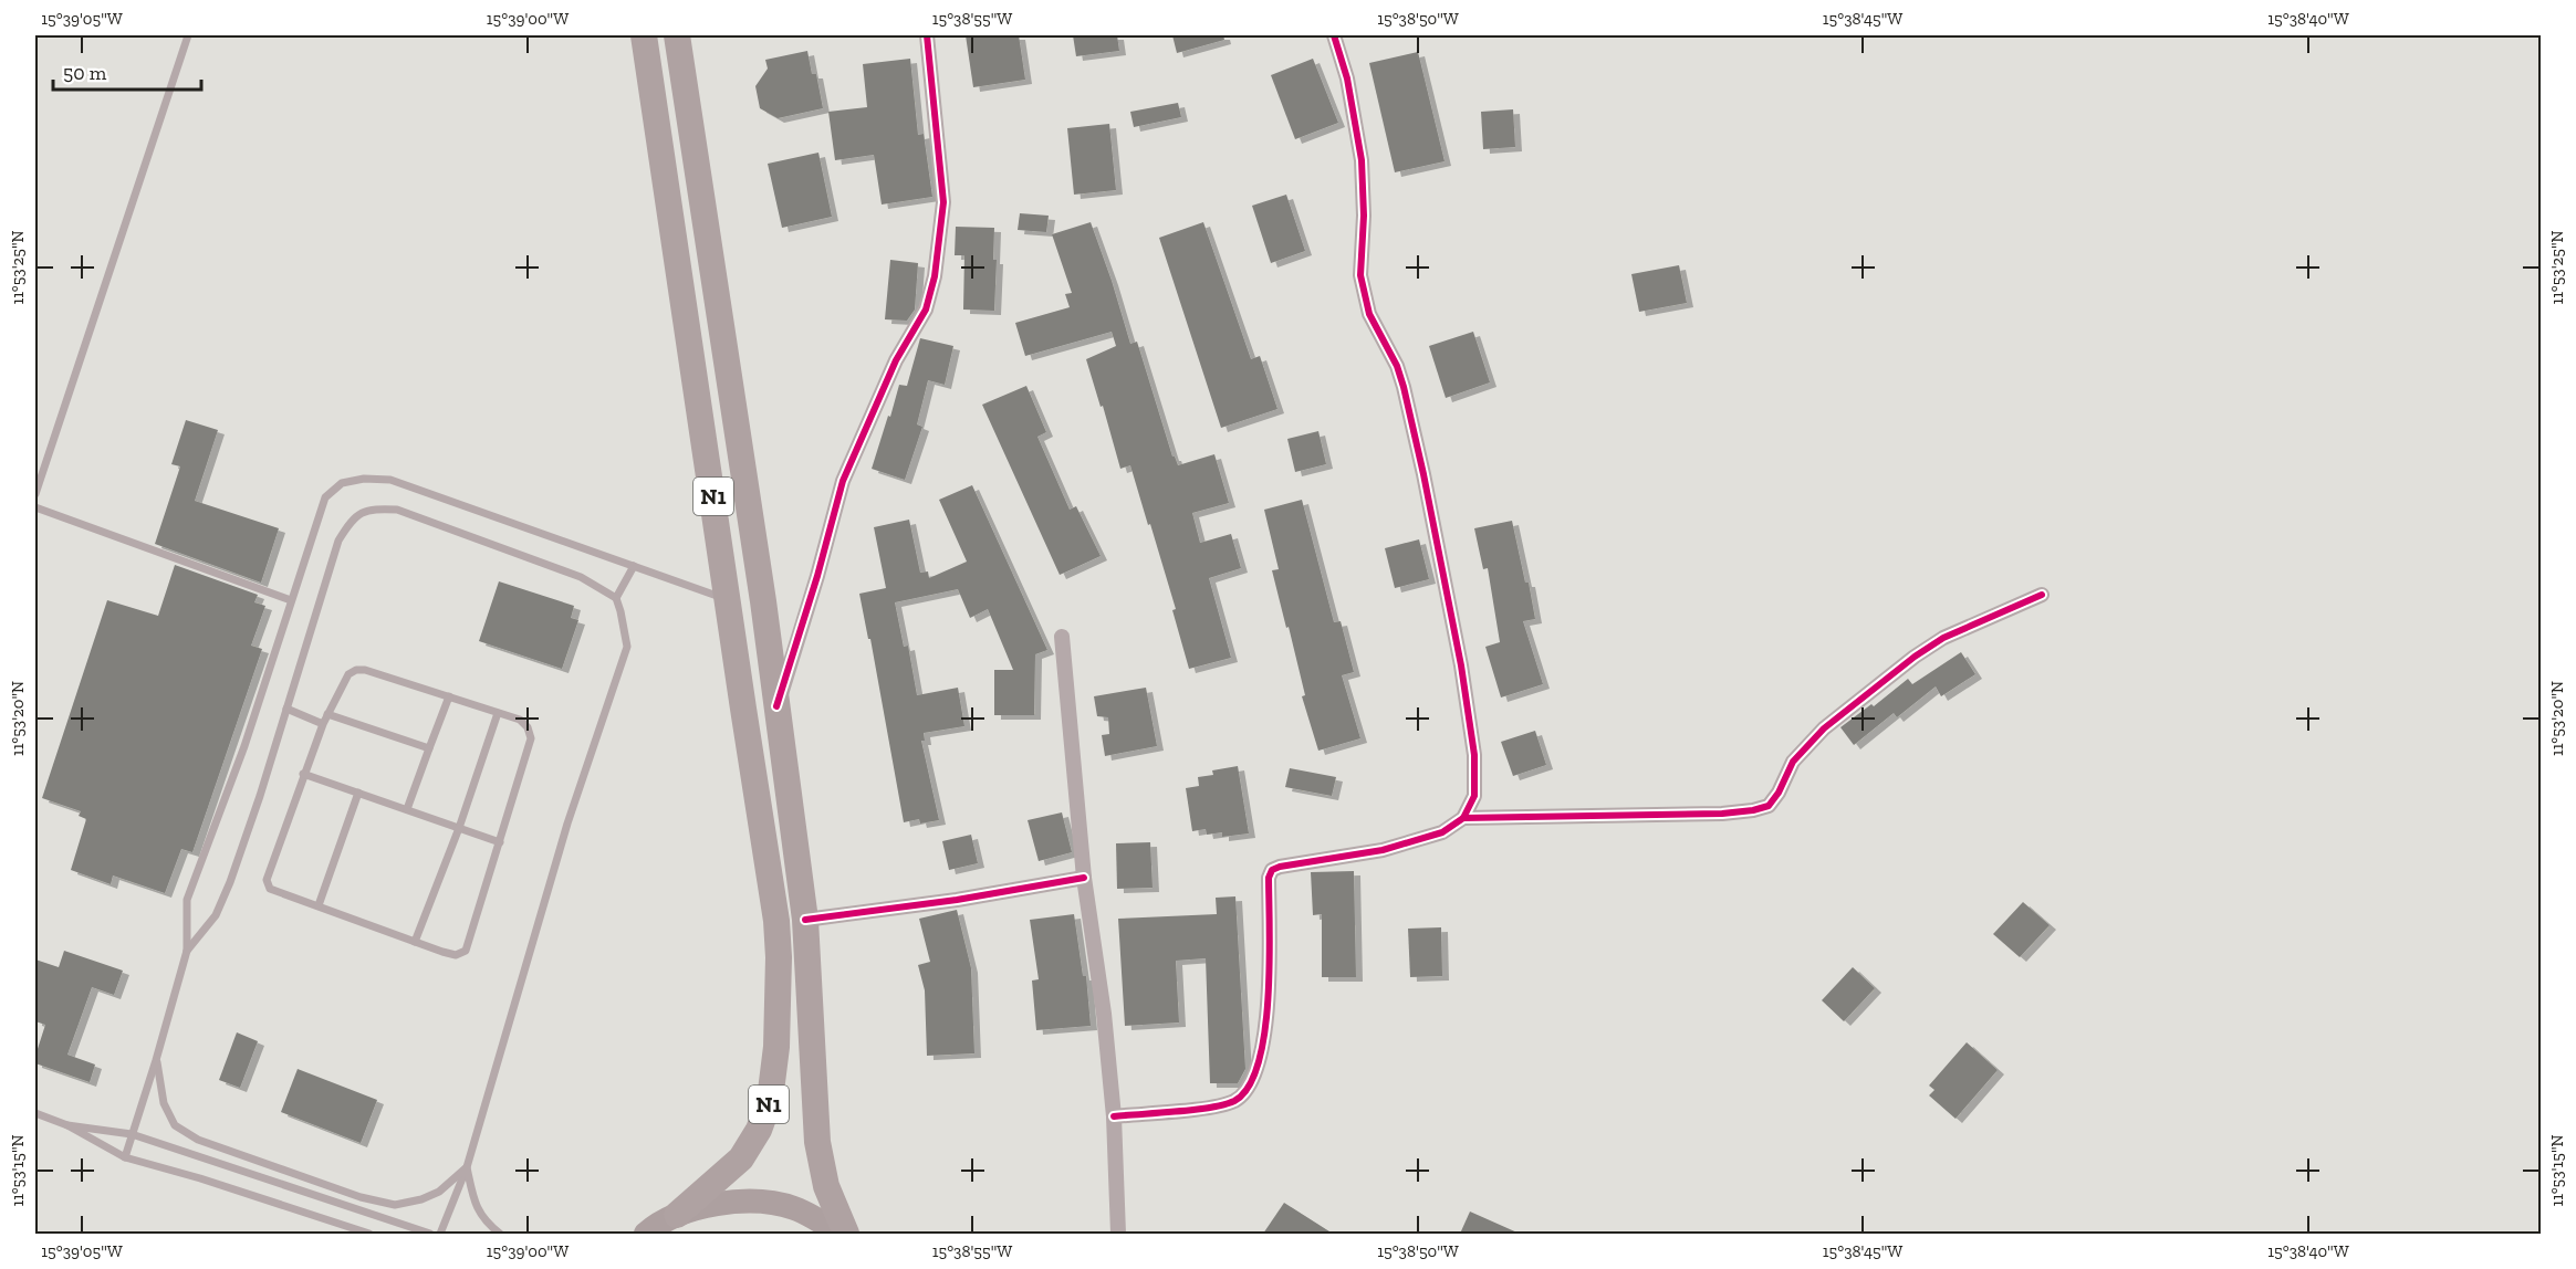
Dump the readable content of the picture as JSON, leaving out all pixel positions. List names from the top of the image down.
{
  "streets": {
    "highway": ["N1"]
  },
  "scale_bar": "50 m",
  "coordinates": [
    "15°39'05\"W",
    "15°39'00\"W",
    "15°38'55\"W",
    "15°38'50\"W",
    "15°38'45\"W",
    "15°38'40\"W",
    "11°53'25\"N",
    "11°53'20\"N",
    "11°53'15\"N"
  ]
}
